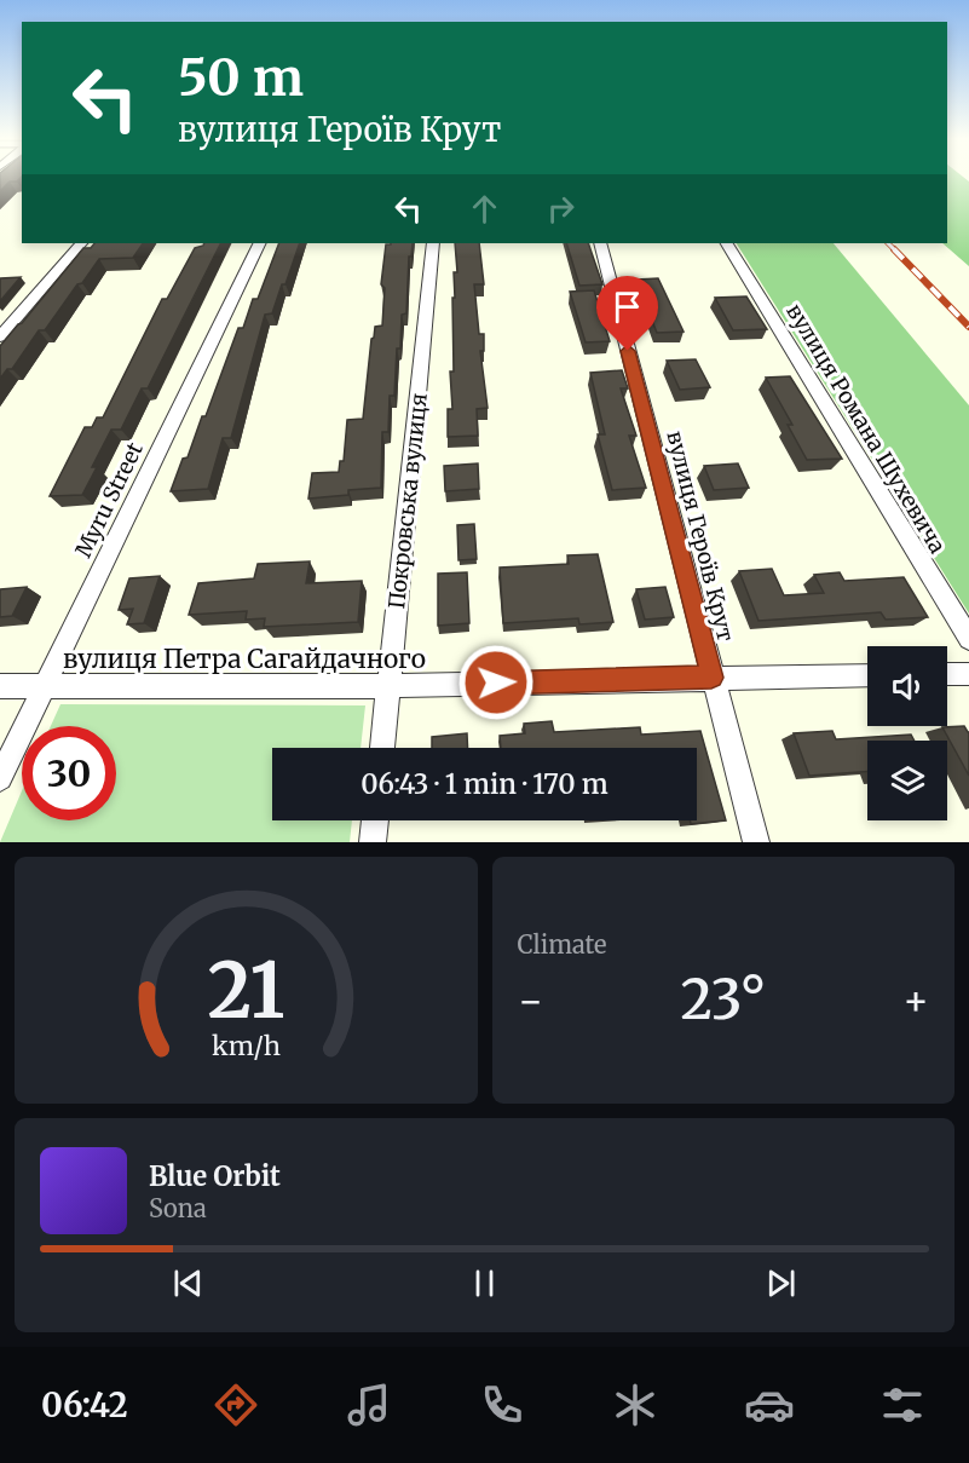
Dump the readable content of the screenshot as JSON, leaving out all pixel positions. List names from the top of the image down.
{
  "streets": {
    "street": [
      "вулиця Романа Шухевича",
      "Myru Street",
      "Покровська вулиця",
      "вулиця Героїв Крут",
      "вулиця Петра Сагайдачного"
    ]
  },
  "crossings": [
    ["Myru Street", "вулиця Петра Сагайдачного"],
    ["Покровська вулиця", "вулиця Петра Сагайдачного"],
    ["вулиця Героїв Крут", "вулиця Петра Сагайдачного"]
  ],
  "page": {
    "turn": ["50 m", "вулиця Героїв Крут"],
    "limit": "30",
    "trip": "06:43 · 1 min · 170 m",
    "tile": "Climate",
    "heat": ["−", "23°", "+"],
    "song": ["Blue Orbit", "Sona"],
    "tabs": "06:42",
    "gauge": ["21", "km/h"]
  }
}
